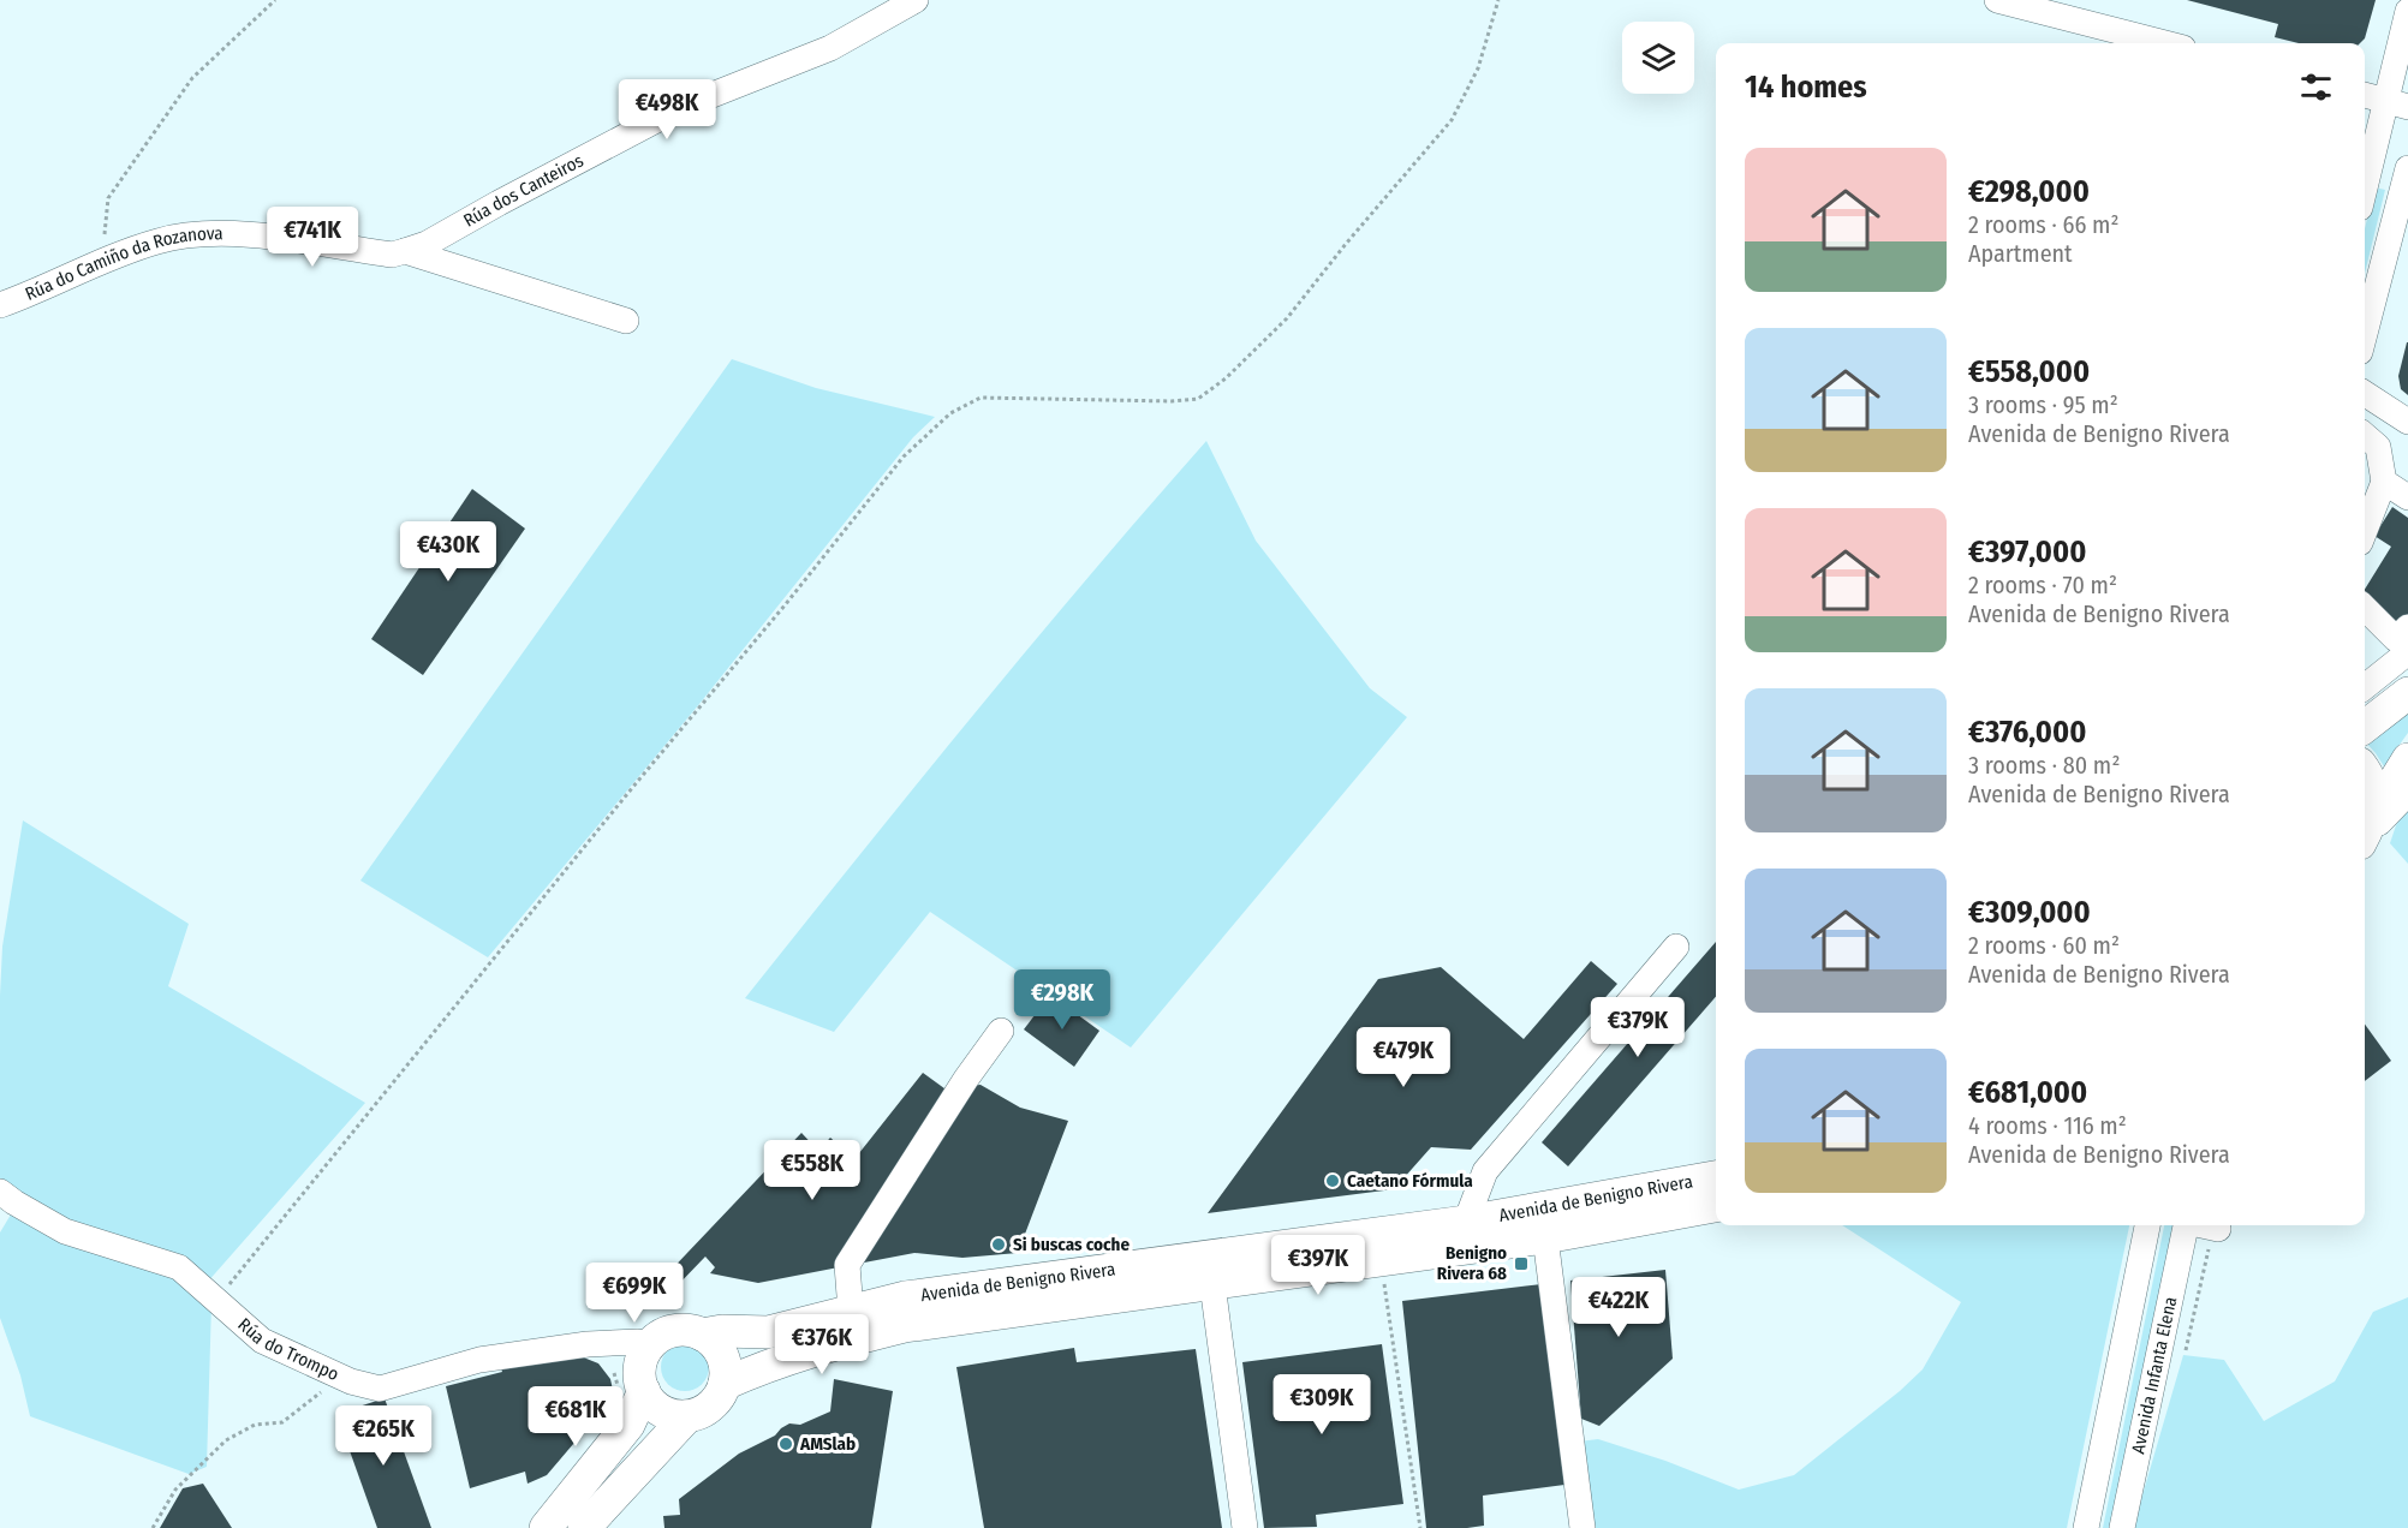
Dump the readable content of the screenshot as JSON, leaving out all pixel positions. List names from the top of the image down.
{
  "streets": {
    "main road": ["Avenida de Benigno Rivera"],
    "street": [
      "Rúa dos Canteiros",
      "Rúa do Camiño da Rozanova",
      "Rúa do Trompo",
      "Avenida Infanta Elena"
    ]
  },
  "crossings": [
    ["Rúa dos Canteiros", "Rúa do Camiño da Rozanova"],
    ["Avenida de Benigno Rivera", "Rúa do Trompo"]
  ],
  "places": {
    "other": ["Caetano Fórmula", "Si buscas coche", "AMSlab"],
    "transit": ["Benigno Rivera 68"]
  },
  "page": {
    "heading": "14 homes",
    "price": [
      "€498K",
      "€741K",
      "€430K",
      "€298K",
      "€379K",
      "€479K",
      "€558K",
      "€397K",
      "€699K",
      "€422K",
      "€376K",
      "€309K",
      "€681K",
      "€265K"
    ],
    "list": [
      {
        "name": "€298,000",
        "note": "2 rooms · 66 m² · Apartment"
      },
      {
        "name": "€558,000",
        "note": "3 rooms · 95 m² · Avenida de Benigno Rivera"
      },
      {
        "name": "€397,000",
        "note": "2 rooms · 70 m² · Avenida de Benigno Rivera"
      },
      {
        "name": "€376,000",
        "note": "3 rooms · 80 m² · Avenida de Benigno Rivera"
      },
      {
        "name": "€309,000",
        "note": "2 rooms · 60 m² · Avenida de Benigno Rivera"
      },
      {
        "name": "€681,000",
        "note": "4 rooms · 116 m² · Avenida de Benigno Rivera"
      }
    ]
  }
}
